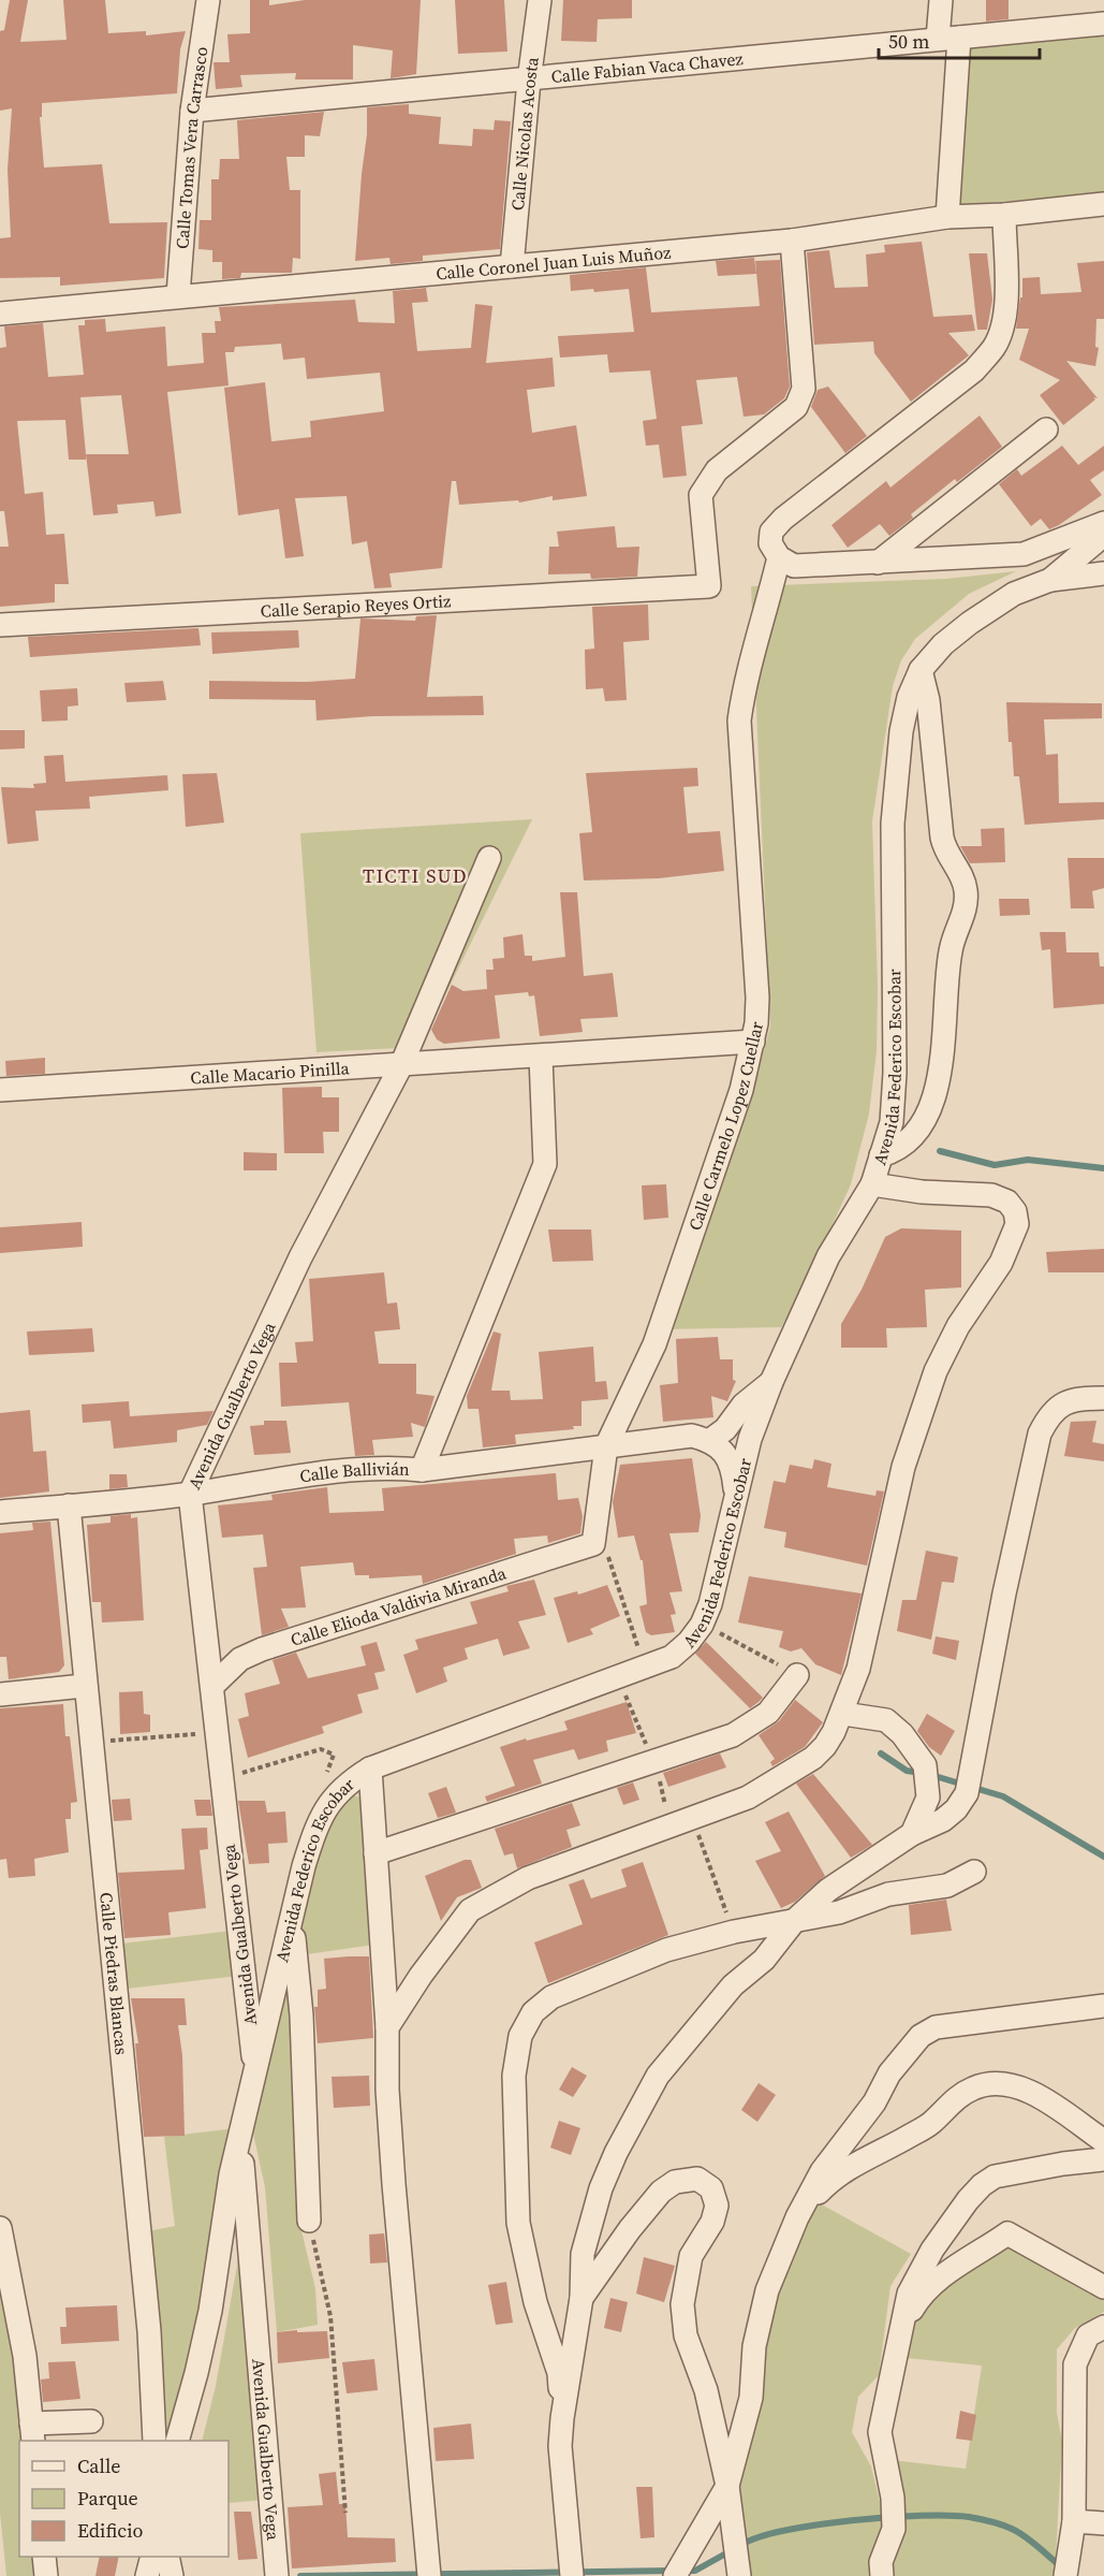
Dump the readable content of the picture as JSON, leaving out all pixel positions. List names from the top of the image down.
{
  "streets": {
    "street": [
      "Calle Fabian Vaca Chavez",
      "Calle Nicolas Acosta",
      "Calle Tomas Vera Carrasco",
      "Calle Coronel Juan Luis Muñoz",
      "Calle Serapio Reyes Ortiz",
      "Avenida Federico Escobar",
      "Calle Macario Pinilla",
      "Calle Carmelo Lopez Cuellar",
      "Avenida Gualberto Vega",
      "Calle Ballivián",
      "Calle Elioda Valdivia Miranda",
      "Calle Piedras Blancas"
    ]
  },
  "crossings": [
    ["Calle Fabian Vaca Chavez", "Calle Nicolas Acosta"],
    ["Calle Fabian Vaca Chavez", "Calle Tomas Vera Carrasco"],
    ["Calle Nicolas Acosta", "Calle Coronel Juan Luis Muñoz"],
    ["Calle Tomas Vera Carrasco", "Calle Coronel Juan Luis Muñoz"],
    ["Calle Coronel Juan Luis Muñoz", "Calle Serapio Reyes Ortiz"],
    ["Avenida Federico Escobar", "Avenida Gualberto Vega"],
    ["Calle Macario Pinilla", "Calle Carmelo Lopez Cuellar"],
    ["Calle Macario Pinilla", "Avenida Gualberto Vega"],
    ["Calle Carmelo Lopez Cuellar", "Calle Ballivián"],
    ["Calle Carmelo Lopez Cuellar", "Calle Elioda Valdivia Miranda"],
    ["Avenida Gualberto Vega", "Calle Ballivián"],
    ["Avenida Gualberto Vega", "Calle Elioda Valdivia Miranda"],
    ["Calle Ballivián", "Calle Piedras Blancas"]
  ],
  "districts": ["TICTI SUD"],
  "legend": ["Calle", "Parque", "Edificio"],
  "scale_bar": "50 m"
}
